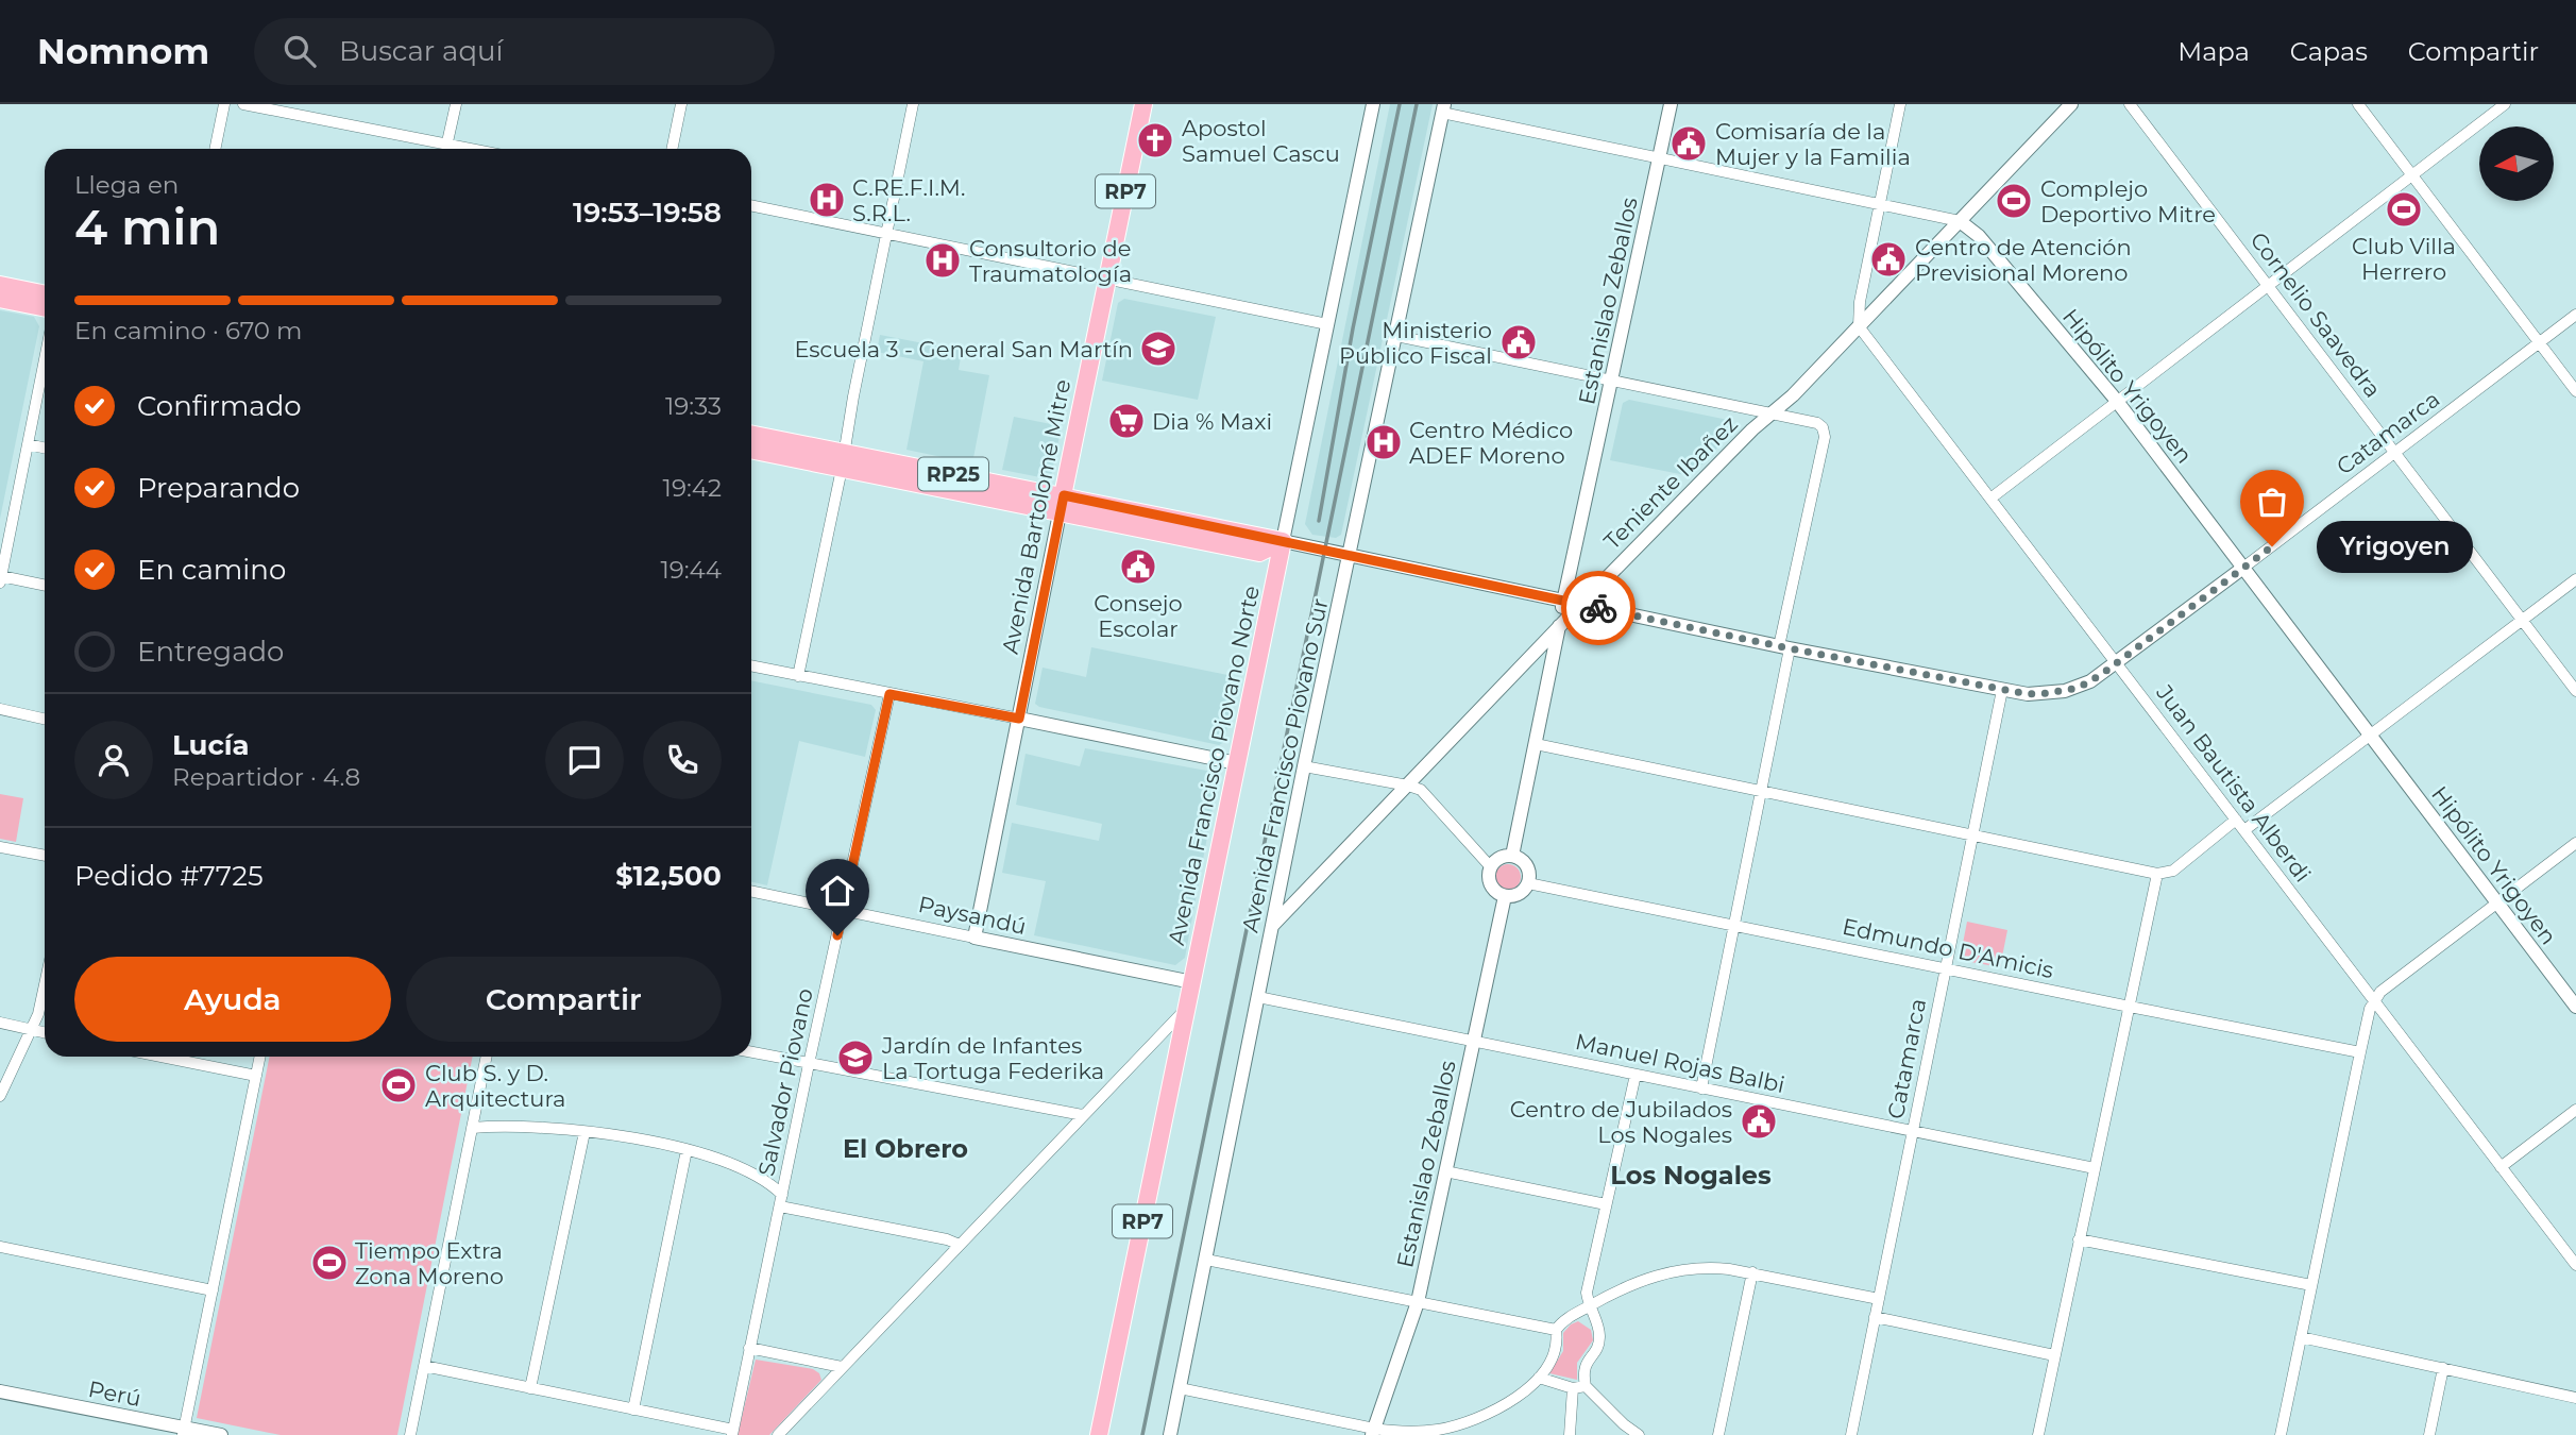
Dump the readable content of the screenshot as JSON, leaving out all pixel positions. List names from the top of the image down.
{
  "streets": {
    "main road": [
      "RP7",
      "RP25",
      "Avenida Bartolomé Mitre",
      "Avenida Francisco Piovano Norte"
    ],
    "street": [
      "Estanislao Zeballos",
      "Cornelio Saavedra",
      "Hipólito Yrigoyen",
      "Catamarca",
      "Teniente Ibañez",
      "Avenida Francisco Piovano Sur",
      "Juan Bautista Alberdi",
      "Paysandú",
      "Edmundo D'Amicis",
      "Manuel Rojas Balbi",
      "Salvador Piovano",
      "Perú"
    ]
  },
  "crossings": [
    ["Estanislao Zeballos", "Catamarca"],
    ["Estanislao Zeballos", "Teniente Ibañez"],
    ["Estanislao Zeballos", "Edmundo D'Amicis"],
    ["Estanislao Zeballos", "Manuel Rojas Balbi"],
    ["Cornelio Saavedra", "Catamarca"],
    ["Hipólito Yrigoyen", "Catamarca"],
    ["Hipólito Yrigoyen", "Teniente Ibañez"],
    ["Catamarca", "Teniente Ibañez"],
    ["Catamarca", "Avenida Francisco Piovano Norte"],
    ["Catamarca", "Avenida Francisco Piovano Sur"],
    ["Catamarca", "Juan Bautista Alberdi"],
    ["Catamarca", "Edmundo D'Amicis"],
    ["Catamarca", "Manuel Rojas Balbi"],
    ["RP25", "Avenida Bartolomé Mitre"],
    ["Teniente Ibañez", "Avenida Francisco Piovano Sur"],
    ["Teniente Ibañez", "Juan Bautista Alberdi"],
    ["Avenida Bartolomé Mitre", "Paysandú"],
    ["Avenida Francisco Piovano Norte", "Paysandú"],
    ["Avenida Francisco Piovano Sur", "Manuel Rojas Balbi"],
    ["Paysandú", "Salvador Piovano"]
  ],
  "districts": ["El Obrero", "Los Nogales"],
  "places": {
    "church": ["Apostol Samuel Cascu"],
    "public building": [
      "Comisaría de la Mujer y la Familia",
      "Centro de Atención Previsional Moreno",
      "Ministerio Público Fiscal",
      "Consejo Escolar",
      "Centro de Jubilados Los Nogales"
    ],
    "hospital": ["C.RE.F.I.M. S.R.L.", "Consultorio de Traumatología", "Centro Médico ADEF Moreno"],
    "sports": [
      "Complejo Deportivo Mitre",
      "Club Villa Herrero",
      "Club S. y D. Arquitectura",
      "Tiempo Extra Zona Moreno"
    ],
    "school or university": ["Escuela 3 - General San Martín", "Jardín de Infantes La Tortuga Federika"],
    "supermarket": ["Dia % Maxi"],
    "other": ["Yrigoyen"]
  },
  "north": "left",
  "page": {
    "header": "Nomnom",
    "search": "Buscar aquí",
    "nav": ["Mapa", "Capas", "Compartir"],
    "heading": ["4 min", "Llega en", "19:53–19:58"],
    "panel": [
      "Lucía",
      "Repartidor · 4.8",
      "Pedido #7725",
      "$12,500"
    ],
    "bar": "En camino · 670 m",
    "list": [
      ["Confirmado", "19:33"],
      ["Preparando", "19:42"],
      ["En camino", "19:44"],
      "Entregado"
    ],
    "bubble": "Yrigoyen",
    "buttons": ["Ayuda", "Compartir"]
  }
}
